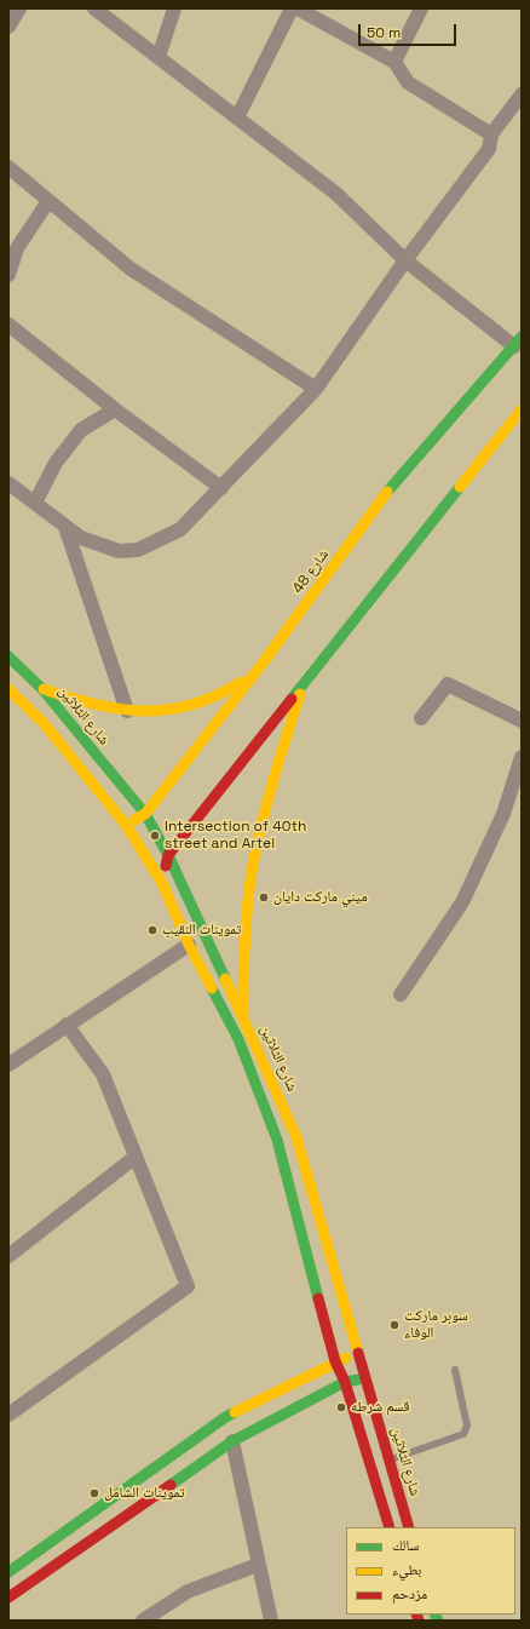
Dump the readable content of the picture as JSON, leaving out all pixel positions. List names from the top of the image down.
{
  "streets": {
    "main road": ["شارع 48", "شارع الثلاثين"]
  },
  "crossings": [
    ["شارع 48", "شارع الثلاثين"]
  ],
  "places": [
    "Intersection of 40th street and Artel",
    "ميني ماركت دايان",
    "تموينات النقيب",
    "سوبر ماركت الوفاء",
    "قسم شرطه",
    "تموينات الشامل"
  ],
  "legend": ["سالك", "بطيء", "مزدحم"],
  "scale_bar": "50 m"
}
